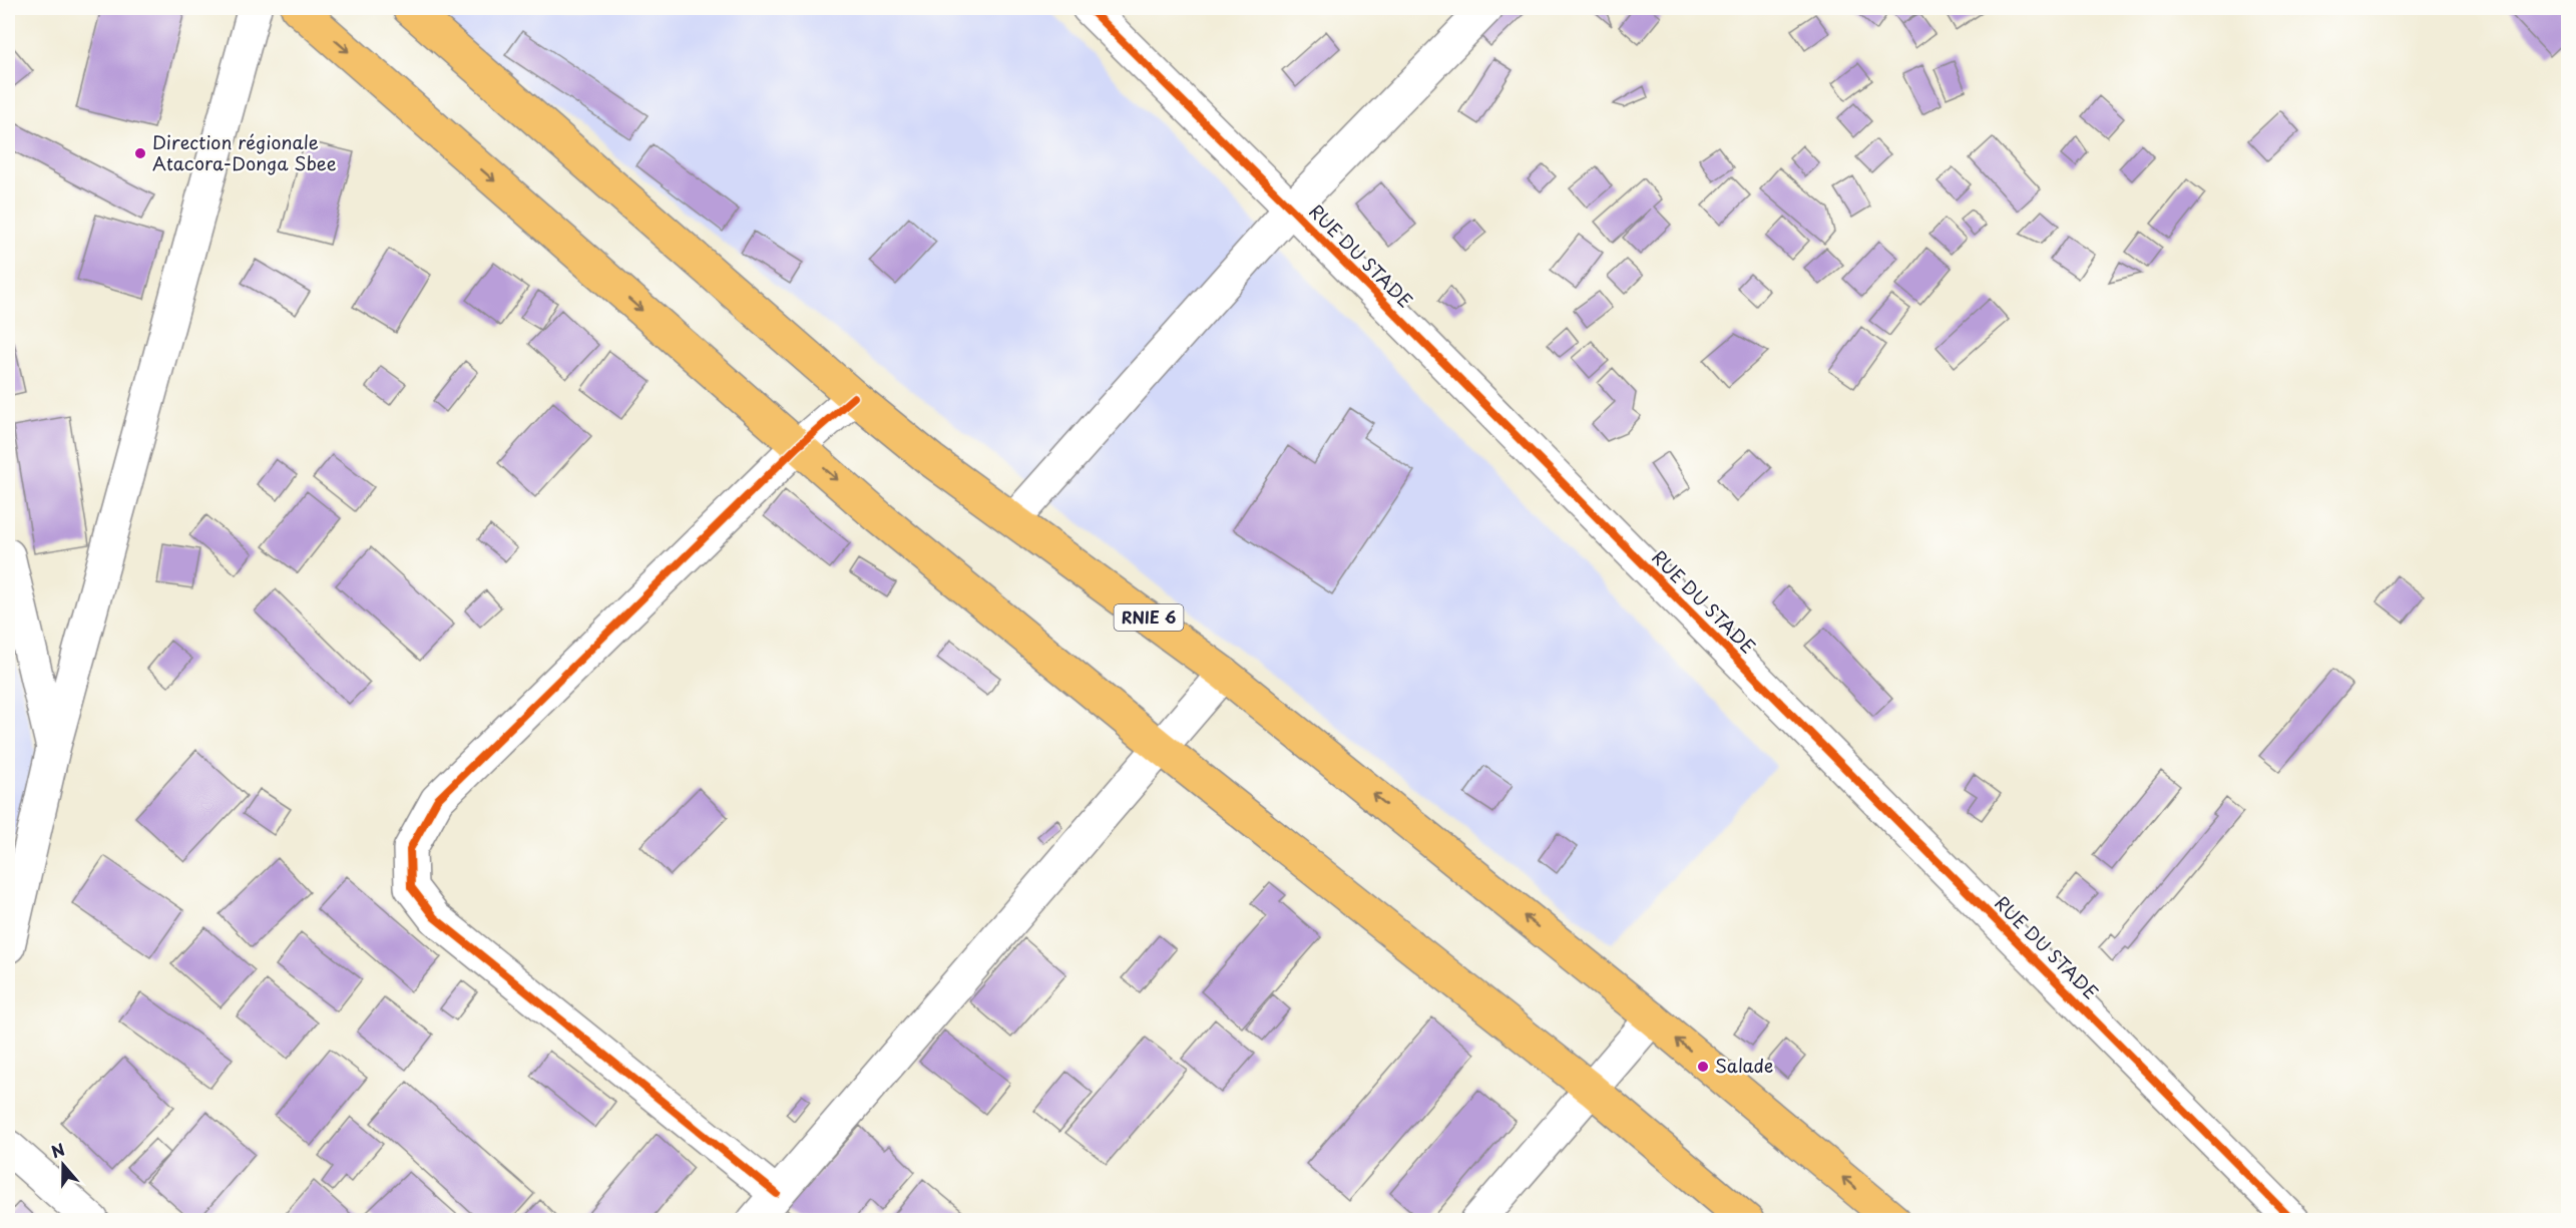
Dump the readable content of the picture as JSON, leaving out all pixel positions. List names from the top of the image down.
{
  "streets": {
    "main road": ["RNIE 6"],
    "street": ["RUE DU STADE"]
  },
  "places": ["Direction régionale Atacora-Donga Sbee", "Salade"],
  "north": "top"
}
